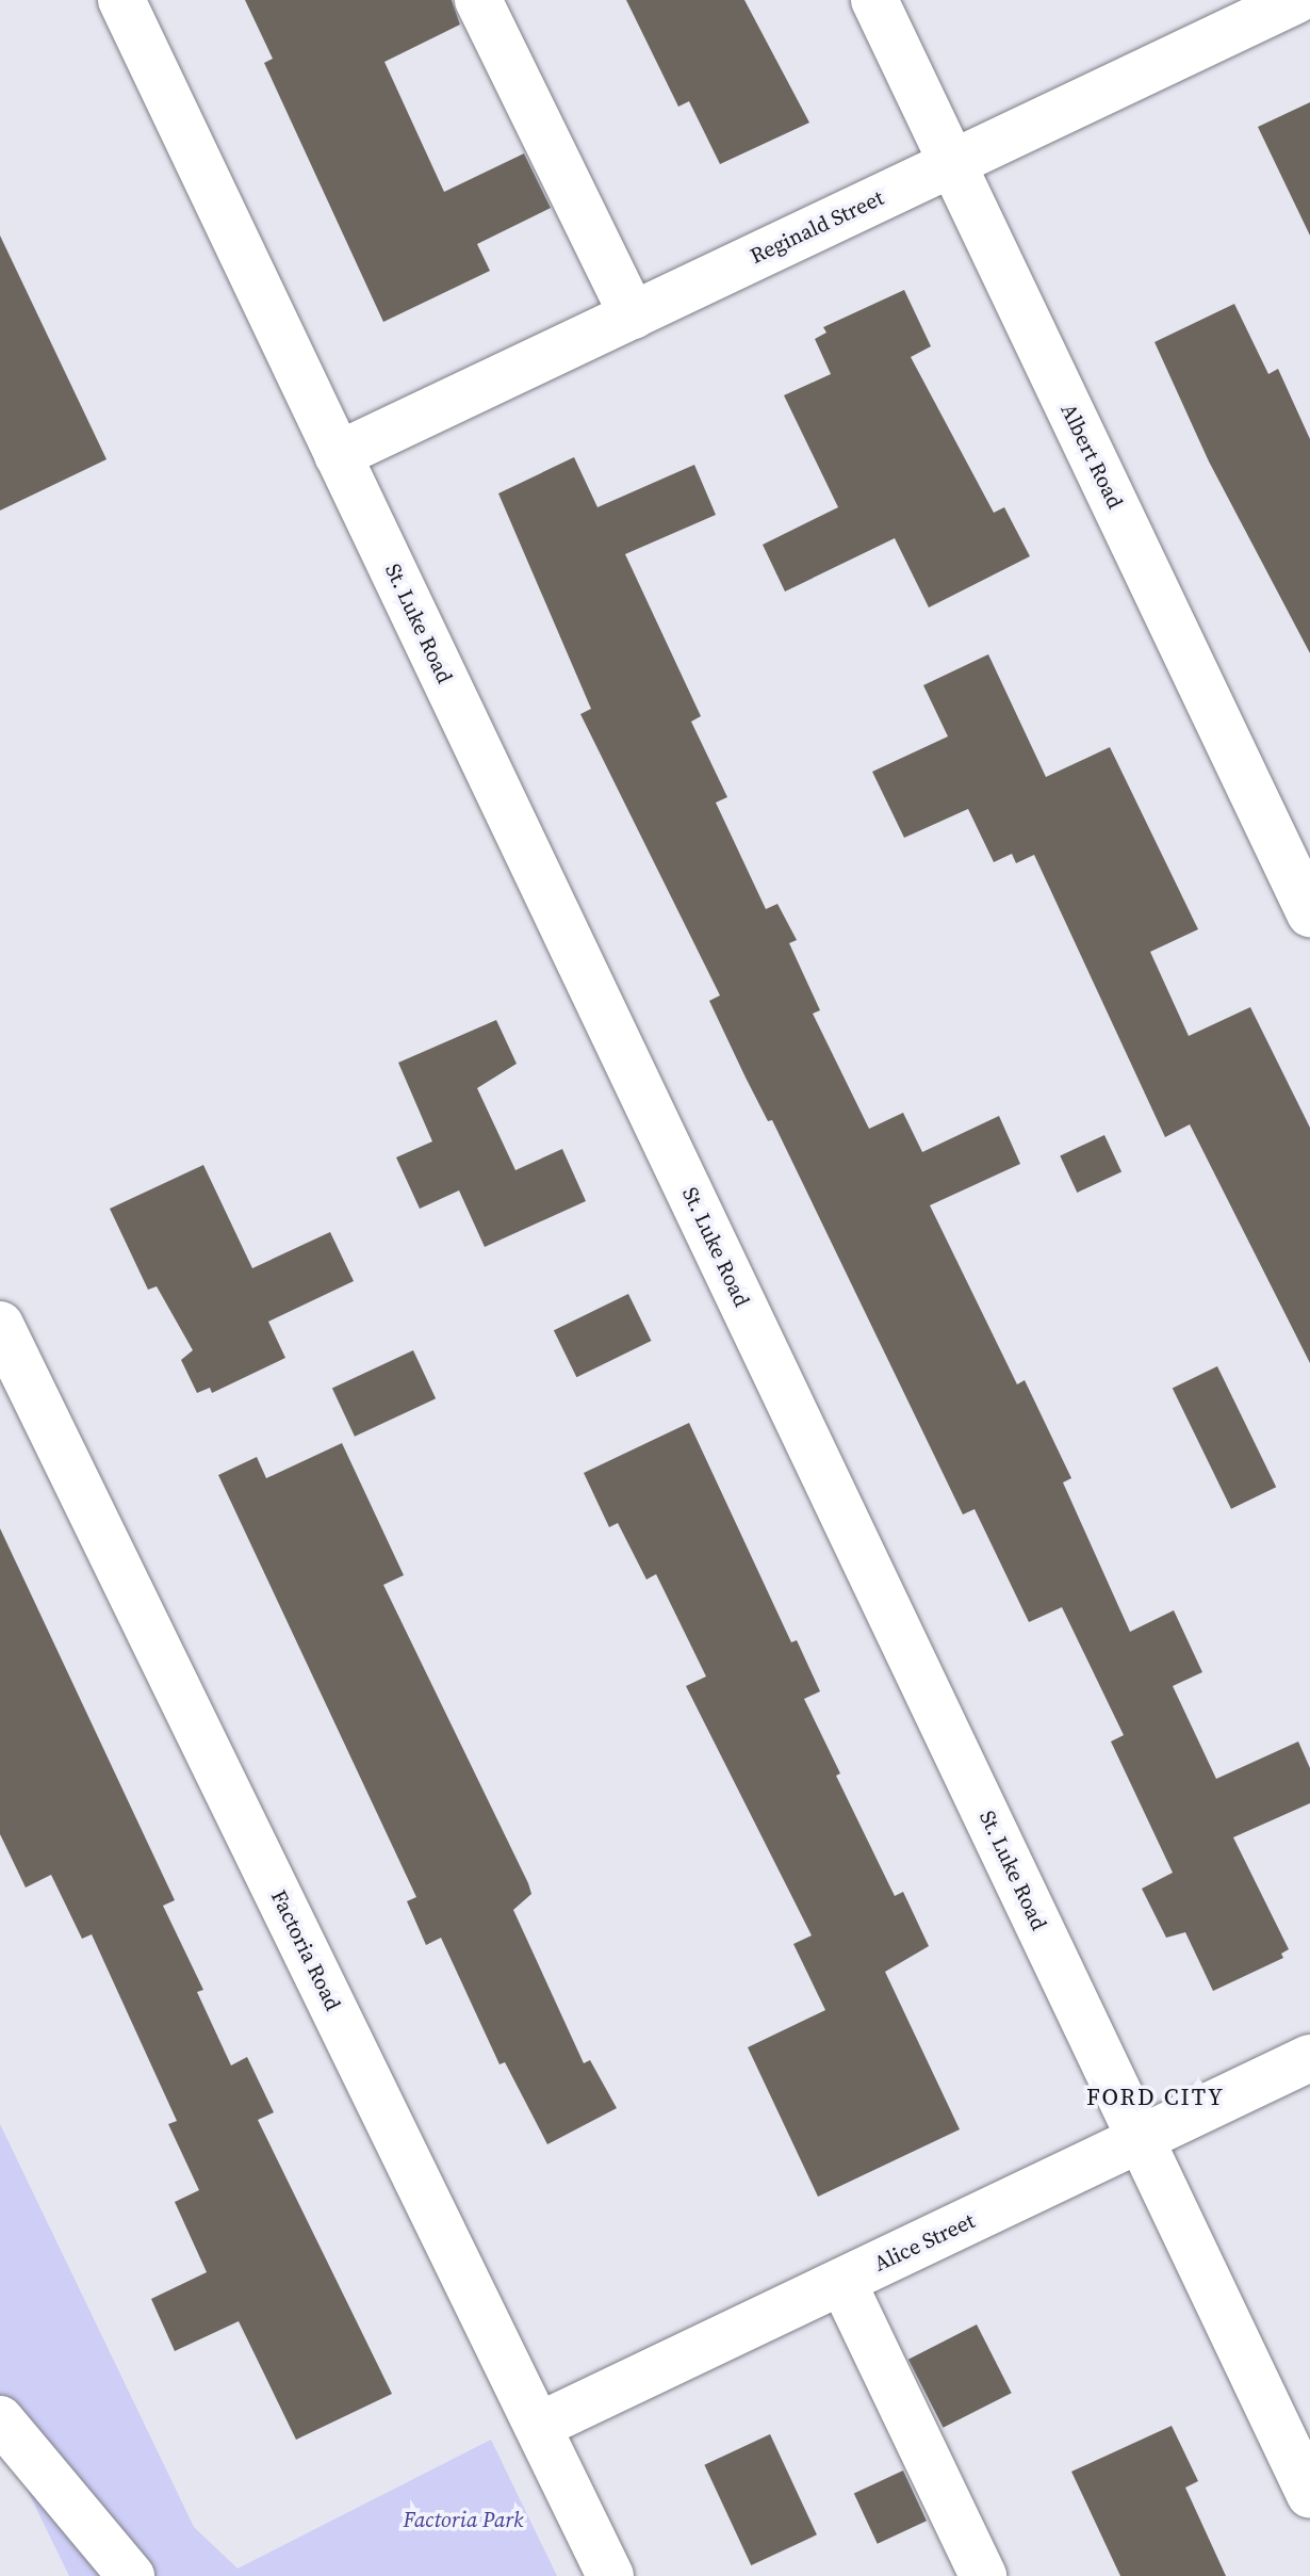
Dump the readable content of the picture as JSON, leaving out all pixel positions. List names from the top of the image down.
{
  "streets": {
    "street": [
      "Reginald Street",
      "Albert Road",
      "St. Luke Road",
      "Factoria Road",
      "Alice Street"
    ]
  },
  "crossings": [
    ["Reginald Street", "Albert Road"],
    ["Reginald Street", "St. Luke Road"],
    ["St. Luke Road", "Alice Street"],
    ["Factoria Road", "Alice Street"]
  ],
  "districts": ["FORD CITY"],
  "parks": ["Factoria Park"]
}
